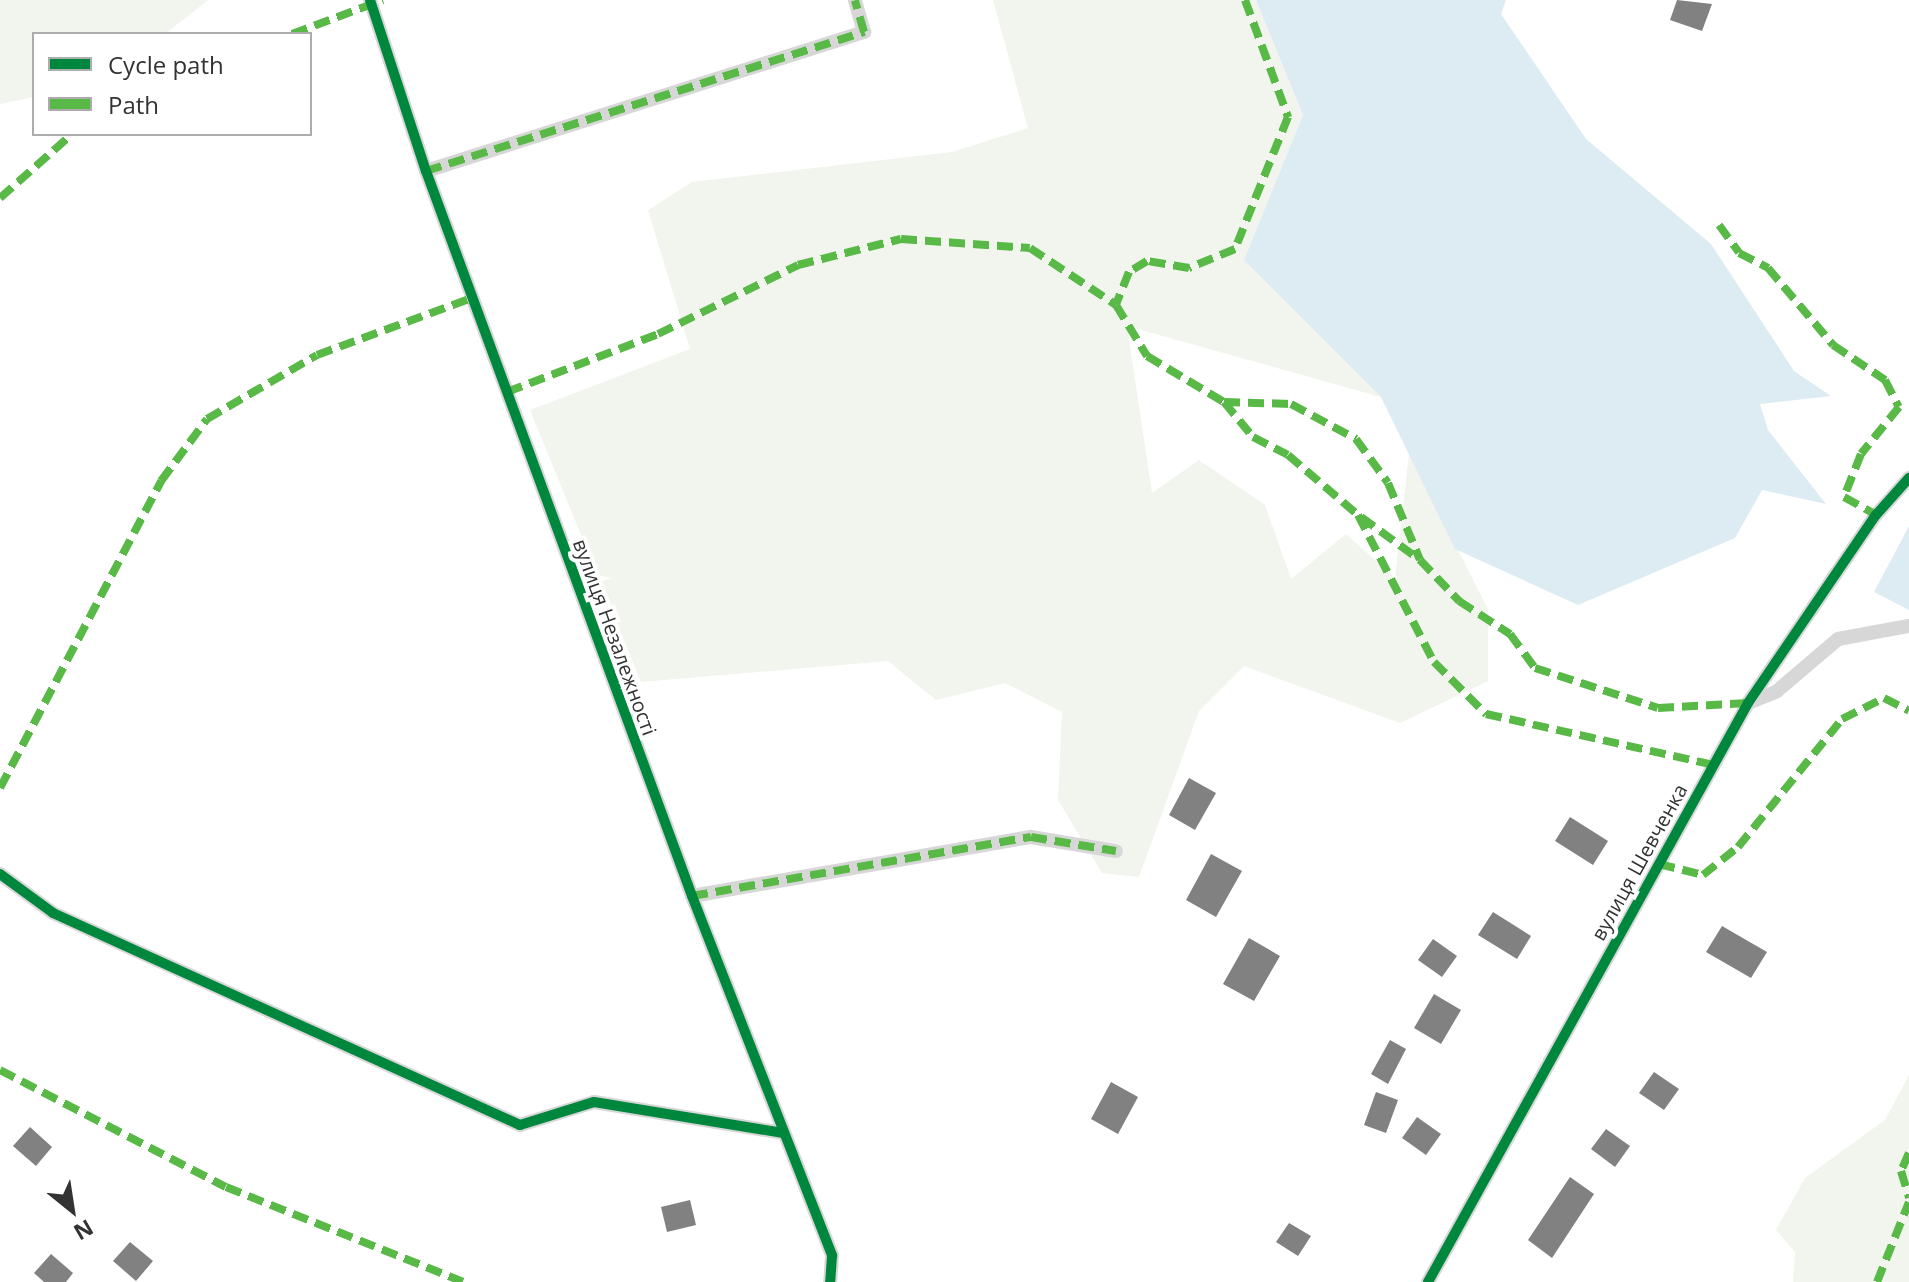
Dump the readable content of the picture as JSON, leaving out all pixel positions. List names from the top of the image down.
{
  "streets": {
    "street": ["вулиця Незалежності", "вулиця Шевченка"]
  },
  "legend": ["Cycle path", "Path"],
  "north": "bottom right"
}
